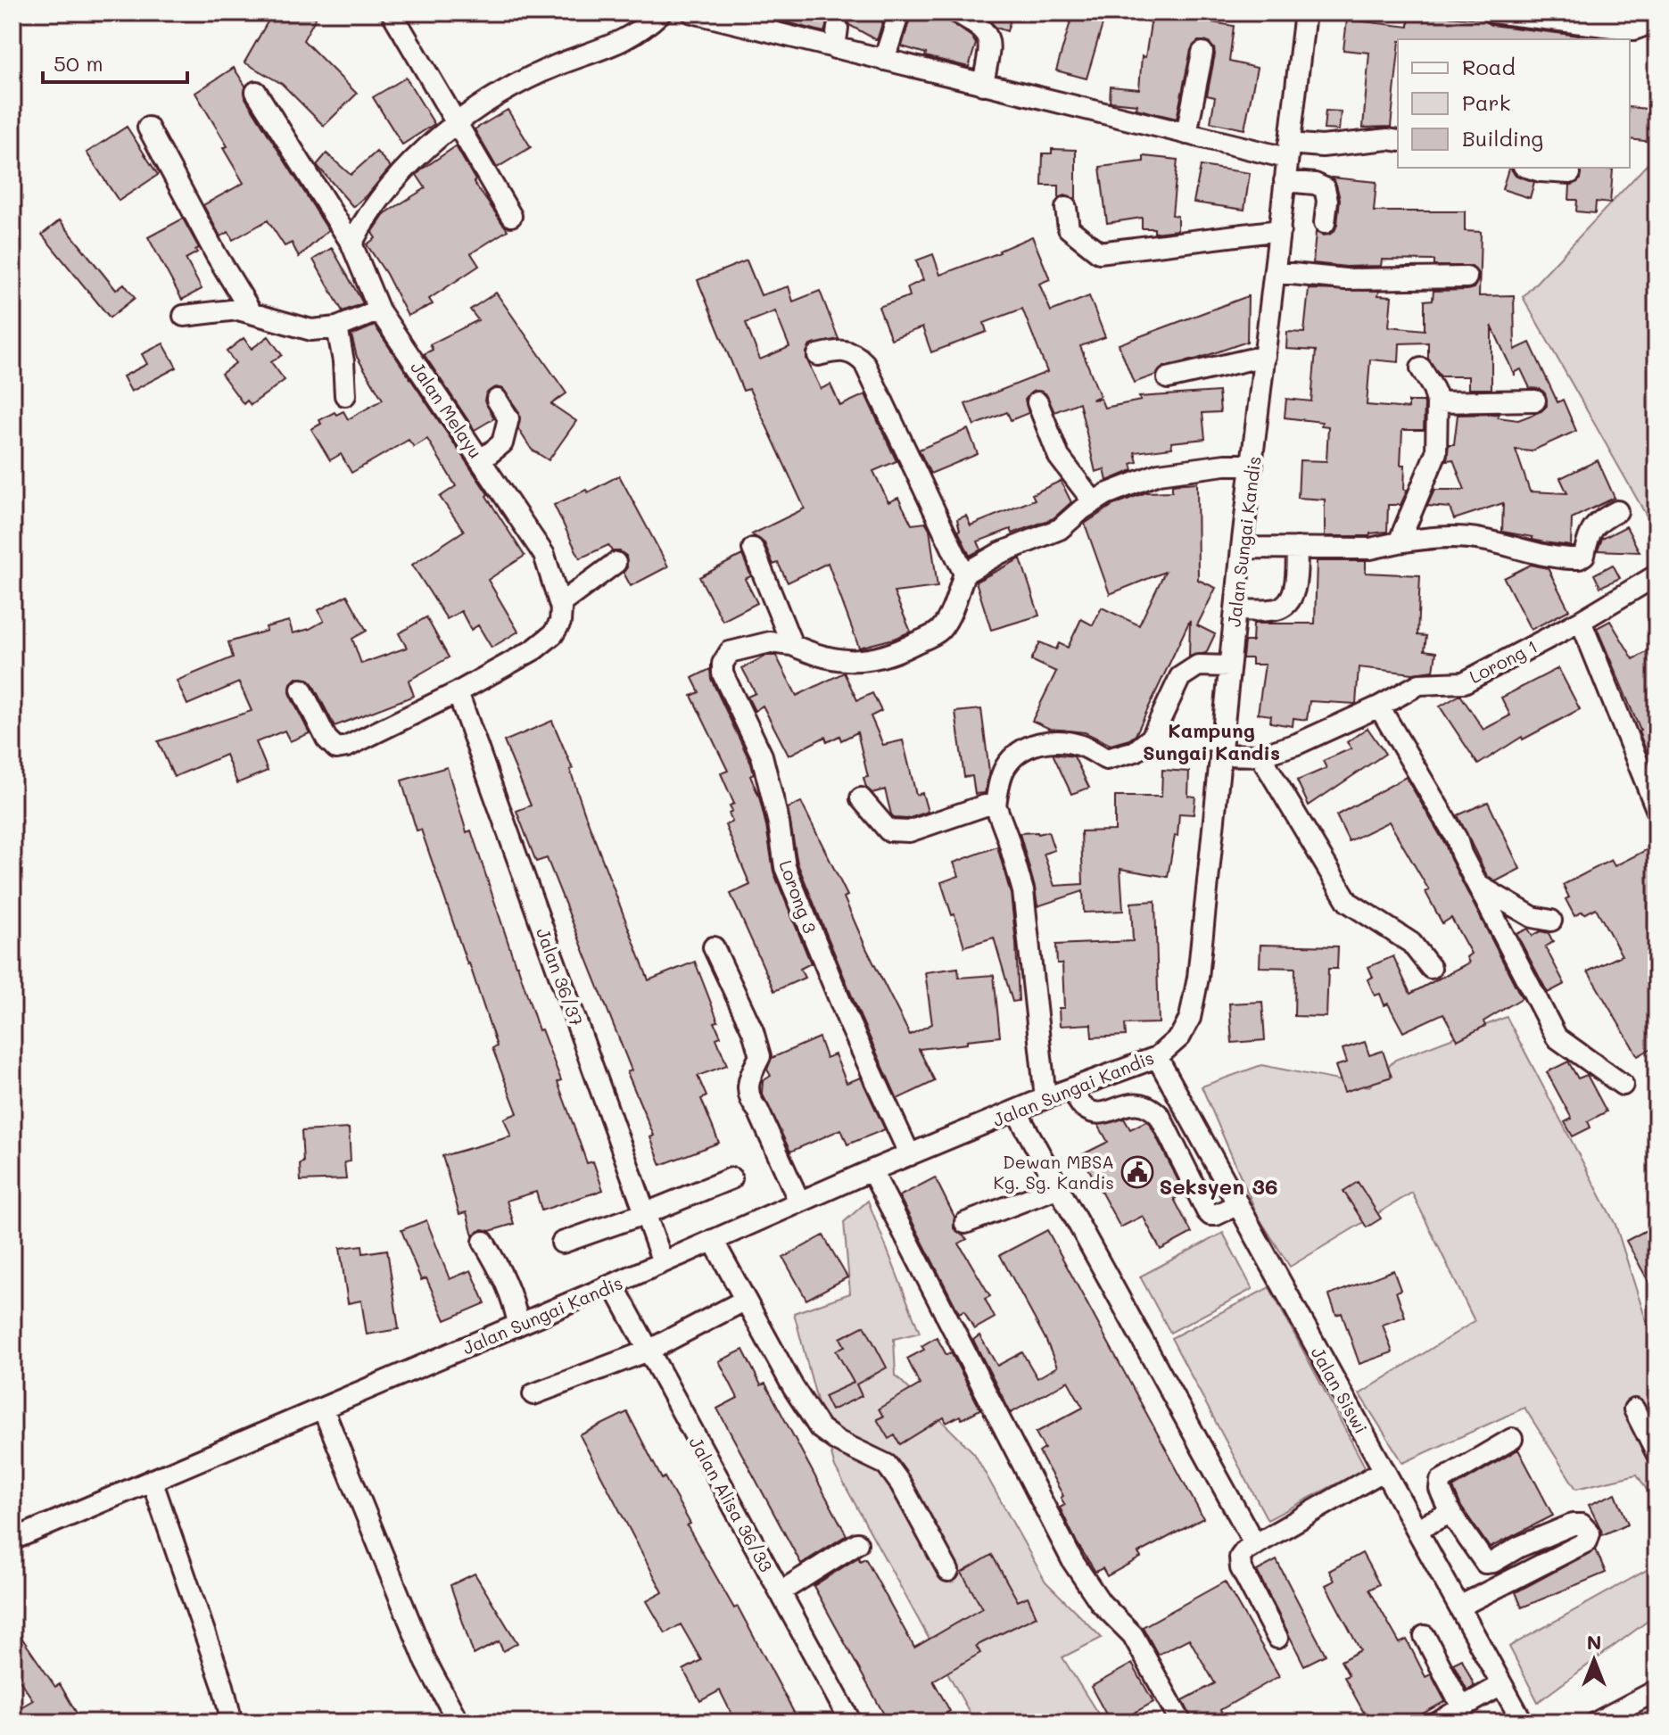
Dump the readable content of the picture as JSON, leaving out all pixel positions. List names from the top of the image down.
{
  "streets": {
    "street": [
      "Jalan Melayu",
      "Jalan Sungai Kandis",
      "Lorong 1",
      "Lorong 3",
      "Jalan 36/37",
      "Jalan Siswi",
      "Jalan Alisa 36/33"
    ]
  },
  "crossings": [
    ["Jalan Sungai Kandis", "Lorong 1"],
    ["Jalan Sungai Kandis", "Lorong 3"],
    ["Jalan Sungai Kandis", "Jalan 36/37"],
    ["Jalan Sungai Kandis", "Jalan Siswi"],
    ["Jalan Sungai Kandis", "Jalan Alisa 36/33"]
  ],
  "districts": ["Kampung Sungai Kandis", "Seksyen 36"],
  "places": {
    "public building": ["Dewan MBSA Kg. Sg. Kandis"]
  },
  "legend": ["Road", "Park", "Building"],
  "scale_bar": "50 m",
  "north": "top"
}
